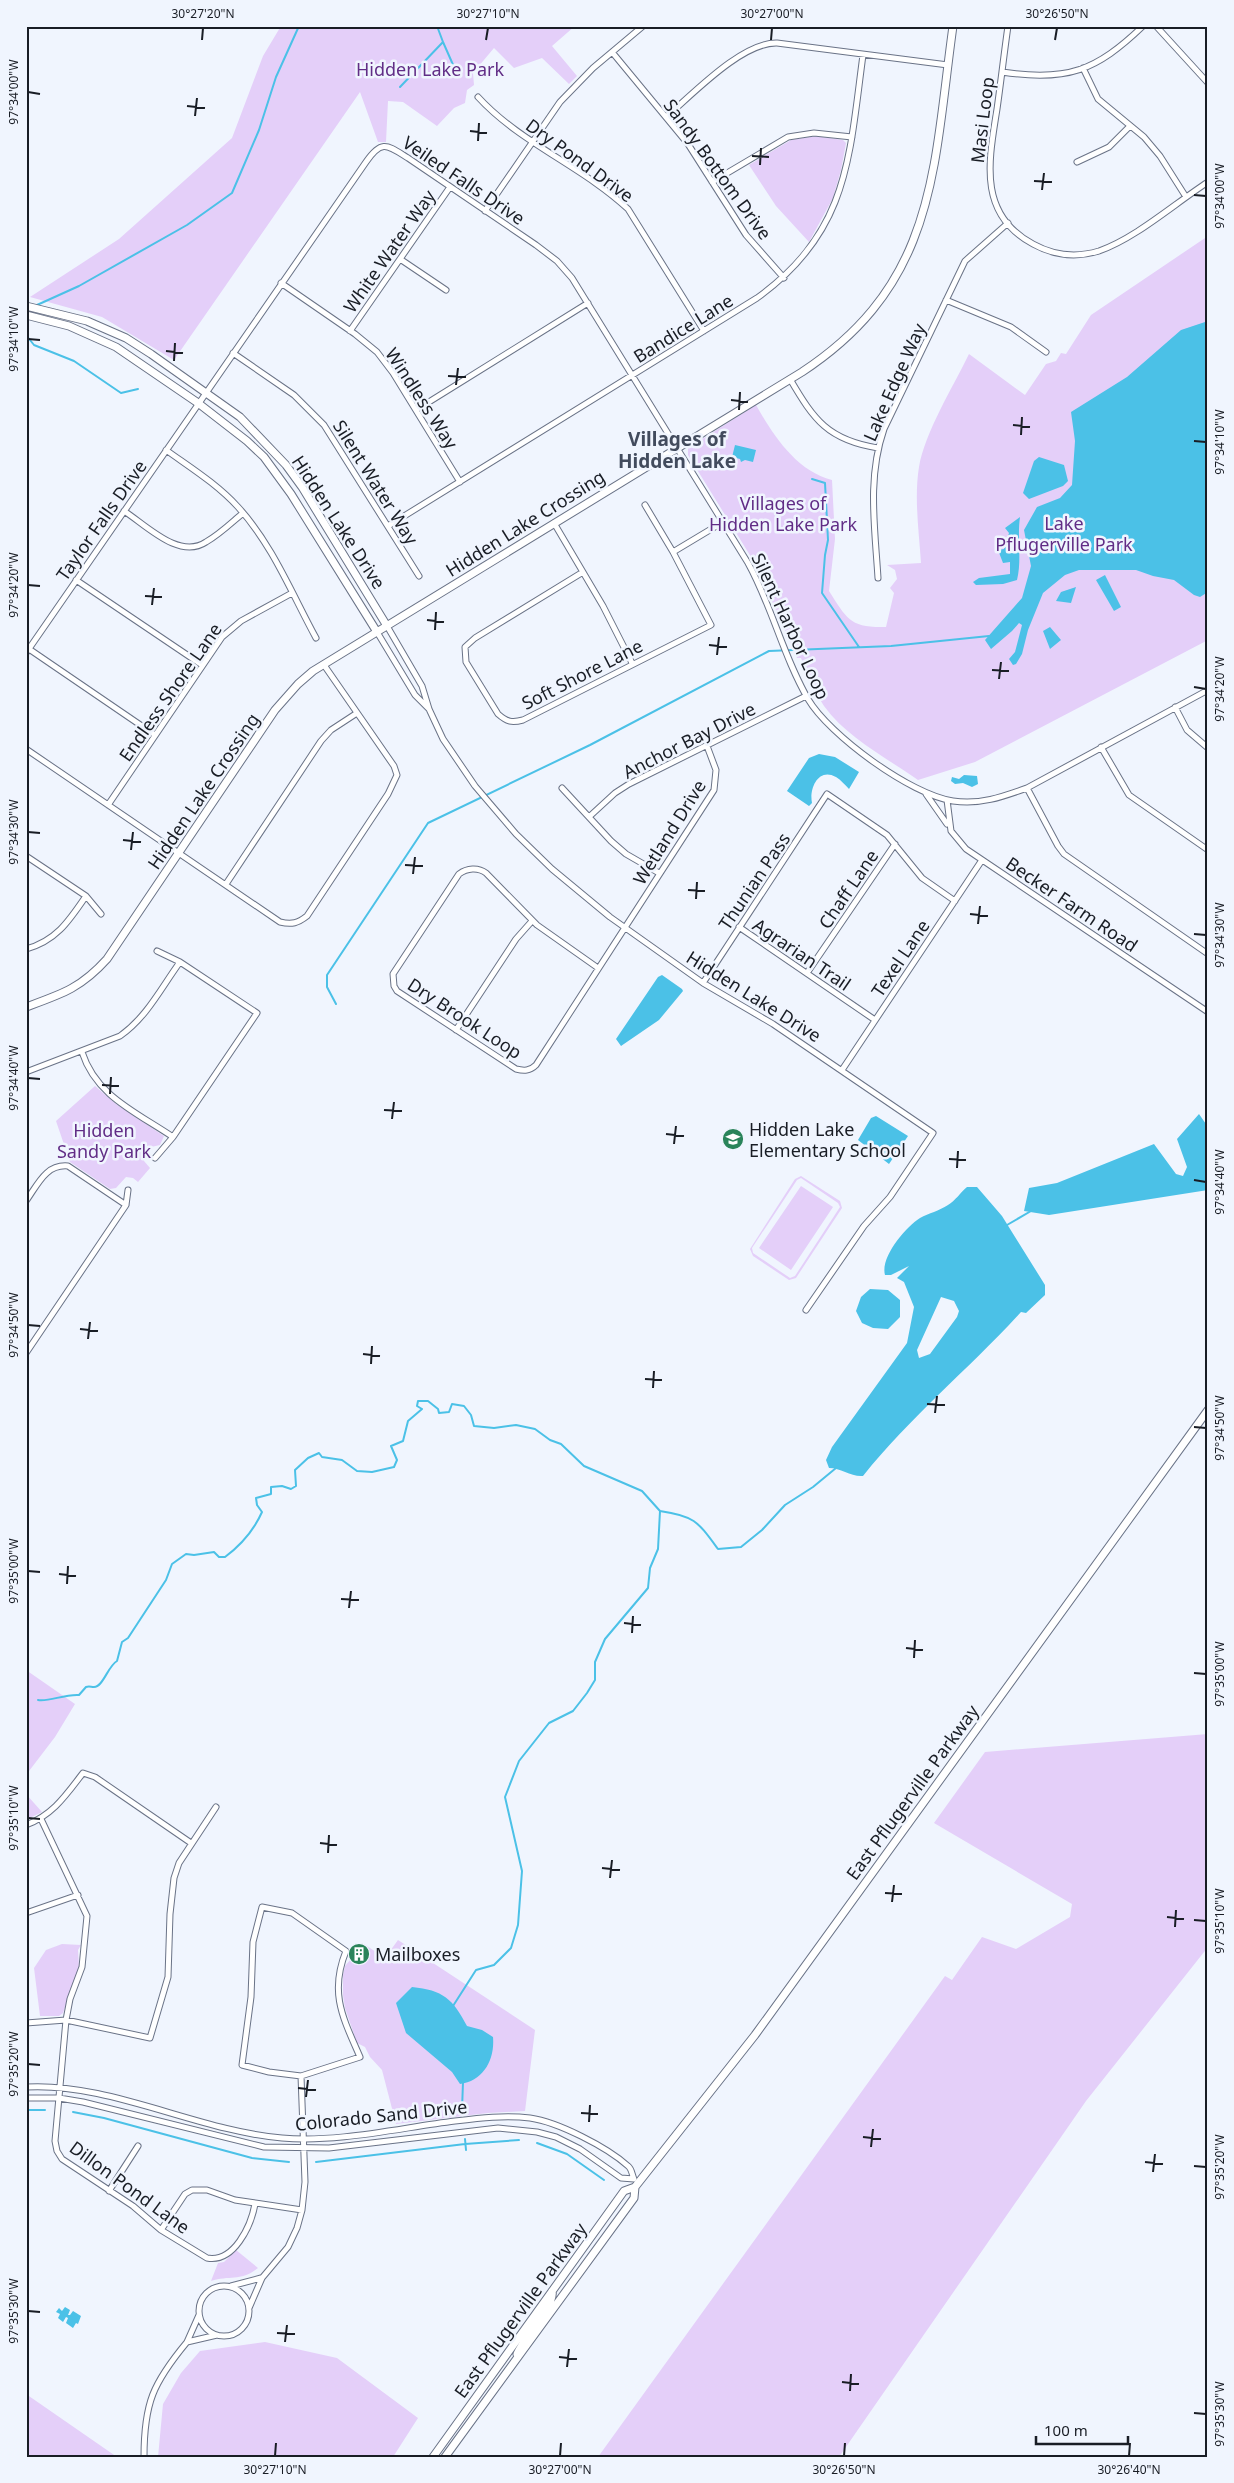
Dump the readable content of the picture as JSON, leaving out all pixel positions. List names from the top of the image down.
{
  "streets": {
    "street": [
      "Masi Loop",
      "Dry Pond Drive",
      "Sandy Bottom Drive",
      "Veiled Falls Drive",
      "White Water Way",
      "Bandice Lane",
      "Lake Edge Way",
      "Windless Way",
      "Silent Water Way",
      "Taylor Falls Drive",
      "Hidden Lake Drive",
      "Hidden Lake Crossing",
      "Silent Harbor Loop",
      "Soft Shore Lane",
      "Endless Shore Lane",
      "Anchor Bay Drive",
      "Wetland Drive",
      "Thunian Pass",
      "Chaff Lane",
      "Becker Farm Road",
      "Agrarian Trail",
      "Texel Lane",
      "Dry Brook Loop",
      "East Pflugerville Parkway",
      "Colorado Sand Drive",
      "Dillon Pond Lane"
    ]
  },
  "crossings": [
    ["Masi Loop", "Lake Edge Way"],
    ["Dry Pond Drive", "Bandice Lane"],
    ["Sandy Bottom Drive", "Bandice Lane"],
    ["Veiled Falls Drive", "White Water Way"],
    ["Veiled Falls Drive", "Bandice Lane"],
    ["Veiled Falls Drive", "Windless Way"],
    ["Veiled Falls Drive", "Silent Water Way"],
    ["Veiled Falls Drive", "Taylor Falls Drive"],
    ["Veiled Falls Drive", "Hidden Lake Drive"],
    ["Veiled Falls Drive", "Hidden Lake Crossing"],
    ["Veiled Falls Drive", "Silent Harbor Loop"],
    ["White Water Way", "Windless Way"],
    ["Bandice Lane", "Windless Way"],
    ["Bandice Lane", "Silent Water Way"],
    ["Taylor Falls Drive", "Hidden Lake Drive"],
    ["Hidden Lake Drive", "Hidden Lake Crossing"],
    ["Hidden Lake Drive", "Wetland Drive"],
    ["Hidden Lake Drive", "Thunian Pass"],
    ["Hidden Lake Drive", "Texel Lane"],
    ["Hidden Lake Drive", "Dry Brook Loop"],
    ["Hidden Lake Crossing", "Silent Harbor Loop"],
    ["Silent Harbor Loop", "Anchor Bay Drive"],
    ["Silent Harbor Loop", "Becker Farm Road"],
    ["Anchor Bay Drive", "Wetland Drive"],
    ["Wetland Drive", "Dry Brook Loop"],
    ["Thunian Pass", "Chaff Lane"],
    ["Thunian Pass", "Agrarian Trail"],
    ["Chaff Lane", "Agrarian Trail"],
    ["Becker Farm Road", "Texel Lane"],
    ["Agrarian Trail", "Texel Lane"],
    ["East Pflugerville Parkway", "Colorado Sand Drive"],
    ["Colorado Sand Drive", "Dillon Pond Lane"]
  ],
  "districts": ["Villages of Hidden Lake"],
  "parks": [
    "Hidden Lake Park",
    "Villages of Hidden Lake Park",
    "Lake Pflugerville Park",
    "Hidden Sandy Park"
  ],
  "places": {
    "school or university": ["Hidden Lake Elementary School"],
    "building": ["Mailboxes"]
  },
  "scale_bar": "100 m",
  "coordinates": [
    "30°27'20\"N",
    "30°27'10\"N",
    "30°27'00\"N",
    "30°26'50\"N",
    "97°34'00\"W",
    "97°34'10\"W",
    "97°34'20\"W",
    "97°34'30\"W",
    "97°34'40\"W",
    "97°34'50\"W",
    "97°35'00\"W",
    "97°35'10\"W",
    "97°35'20\"W",
    "97°35'30\"W",
    "30°26'40\"N"
  ]
}
